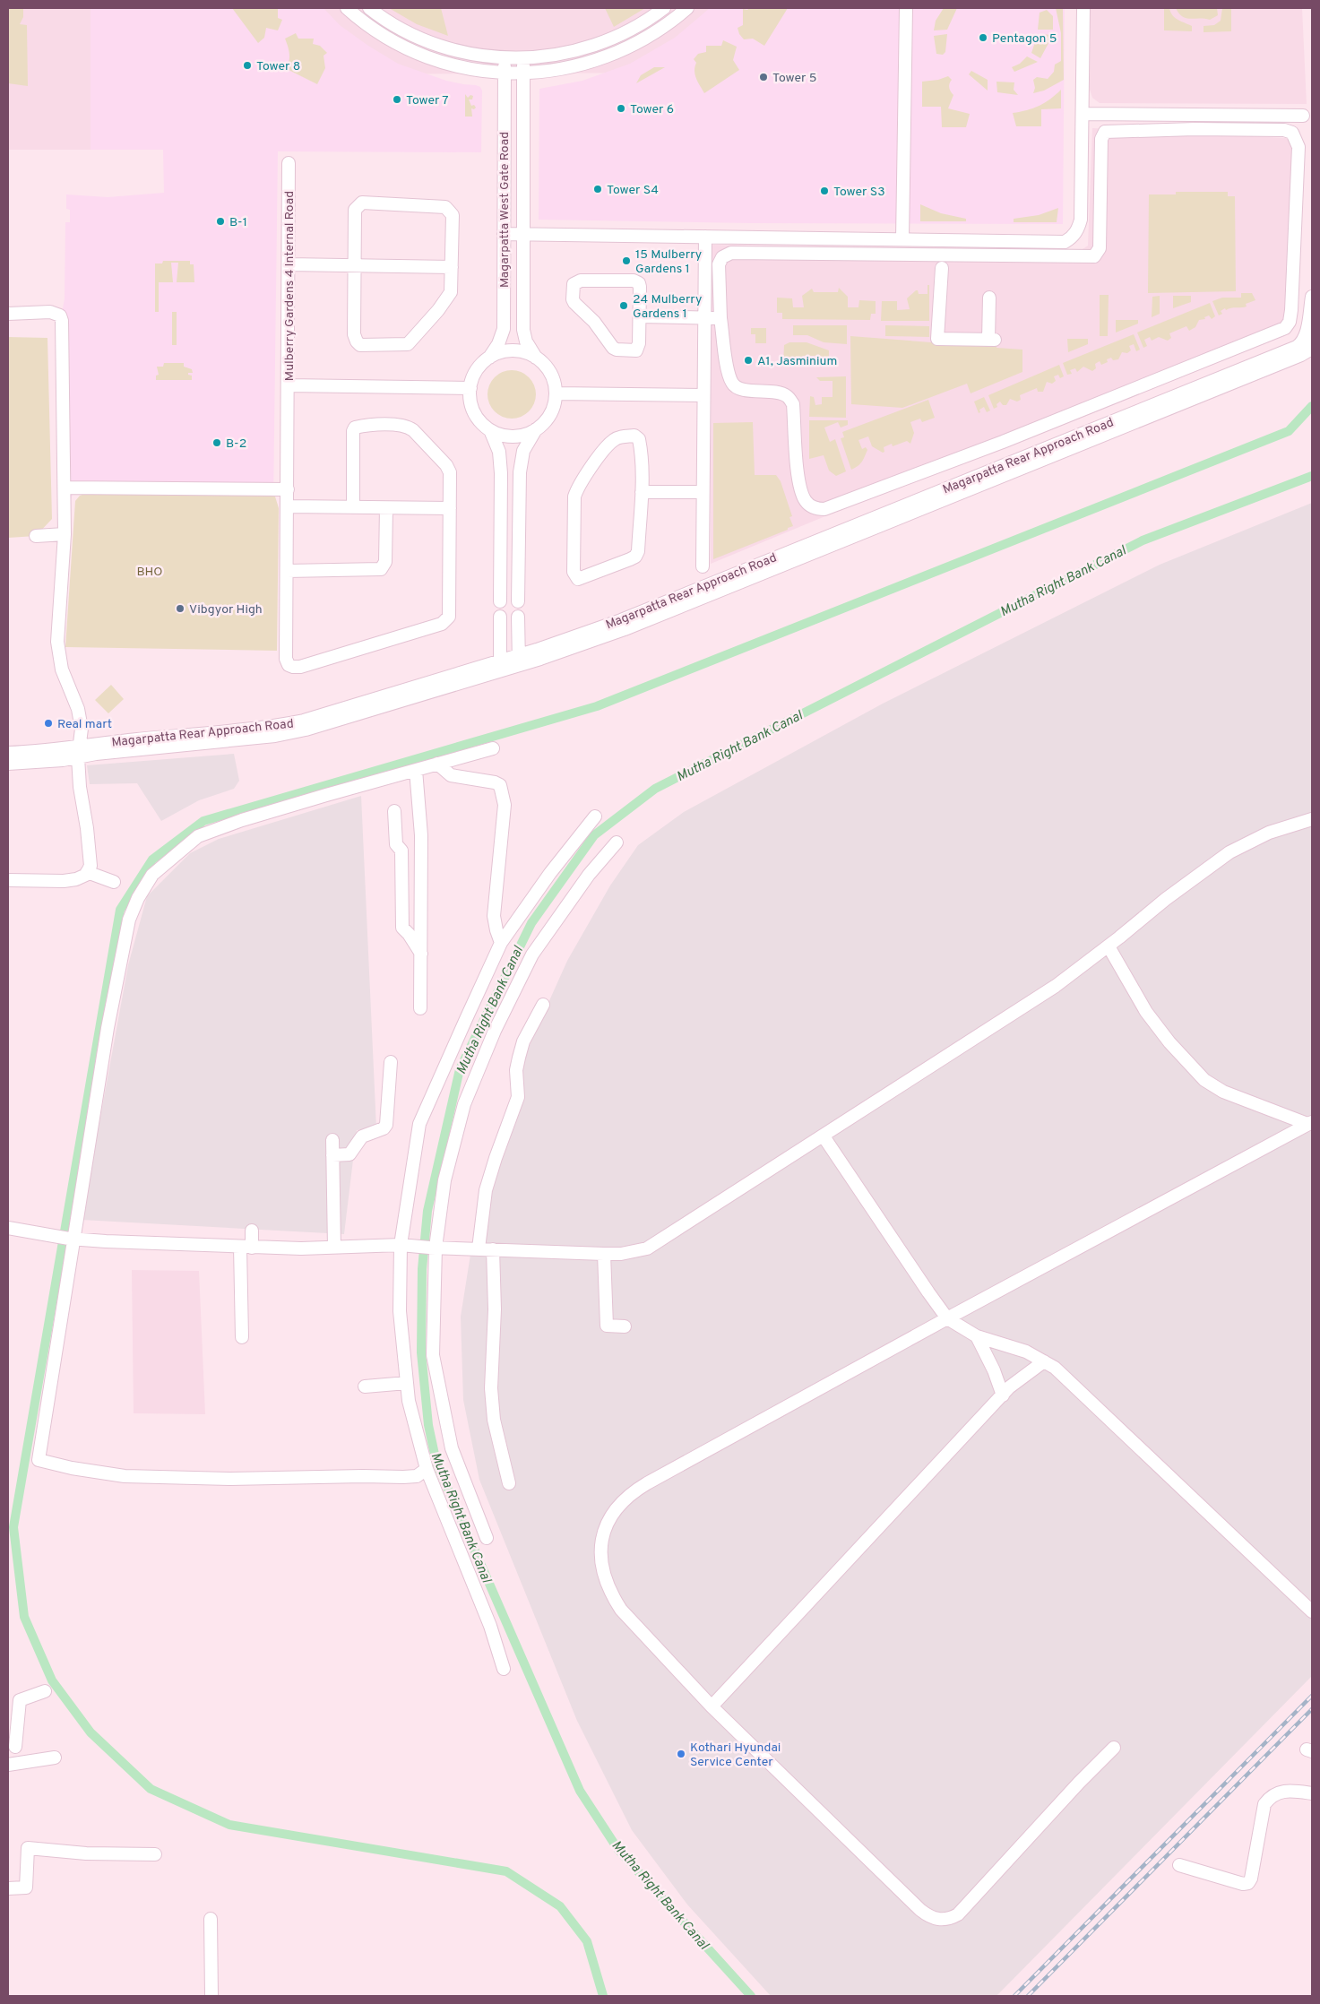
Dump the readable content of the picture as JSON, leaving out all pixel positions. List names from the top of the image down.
{
  "streets": {
    "street": ["Magarpatta West Gate Road", "Mulberry Gardens 4 Internal Road", "Magarpatta Rear Approach Road"]
  },
  "water": ["Mutha Right Bank Canal"],
  "parks": ["BHO"],
  "places": [
    "Pentagon 5",
    "Tower 8",
    "Tower 5",
    "Tower 7",
    "Tower 6",
    "Tower S4",
    "Tower S3",
    "B-1",
    "15 Mulberry Gardens 1",
    "24 Mulberry Gardens 1",
    "A1, Jasminium",
    "B-2",
    "Vibgyor High",
    "Real mart",
    "Kothari Hyundai Service Center"
  ]
}
